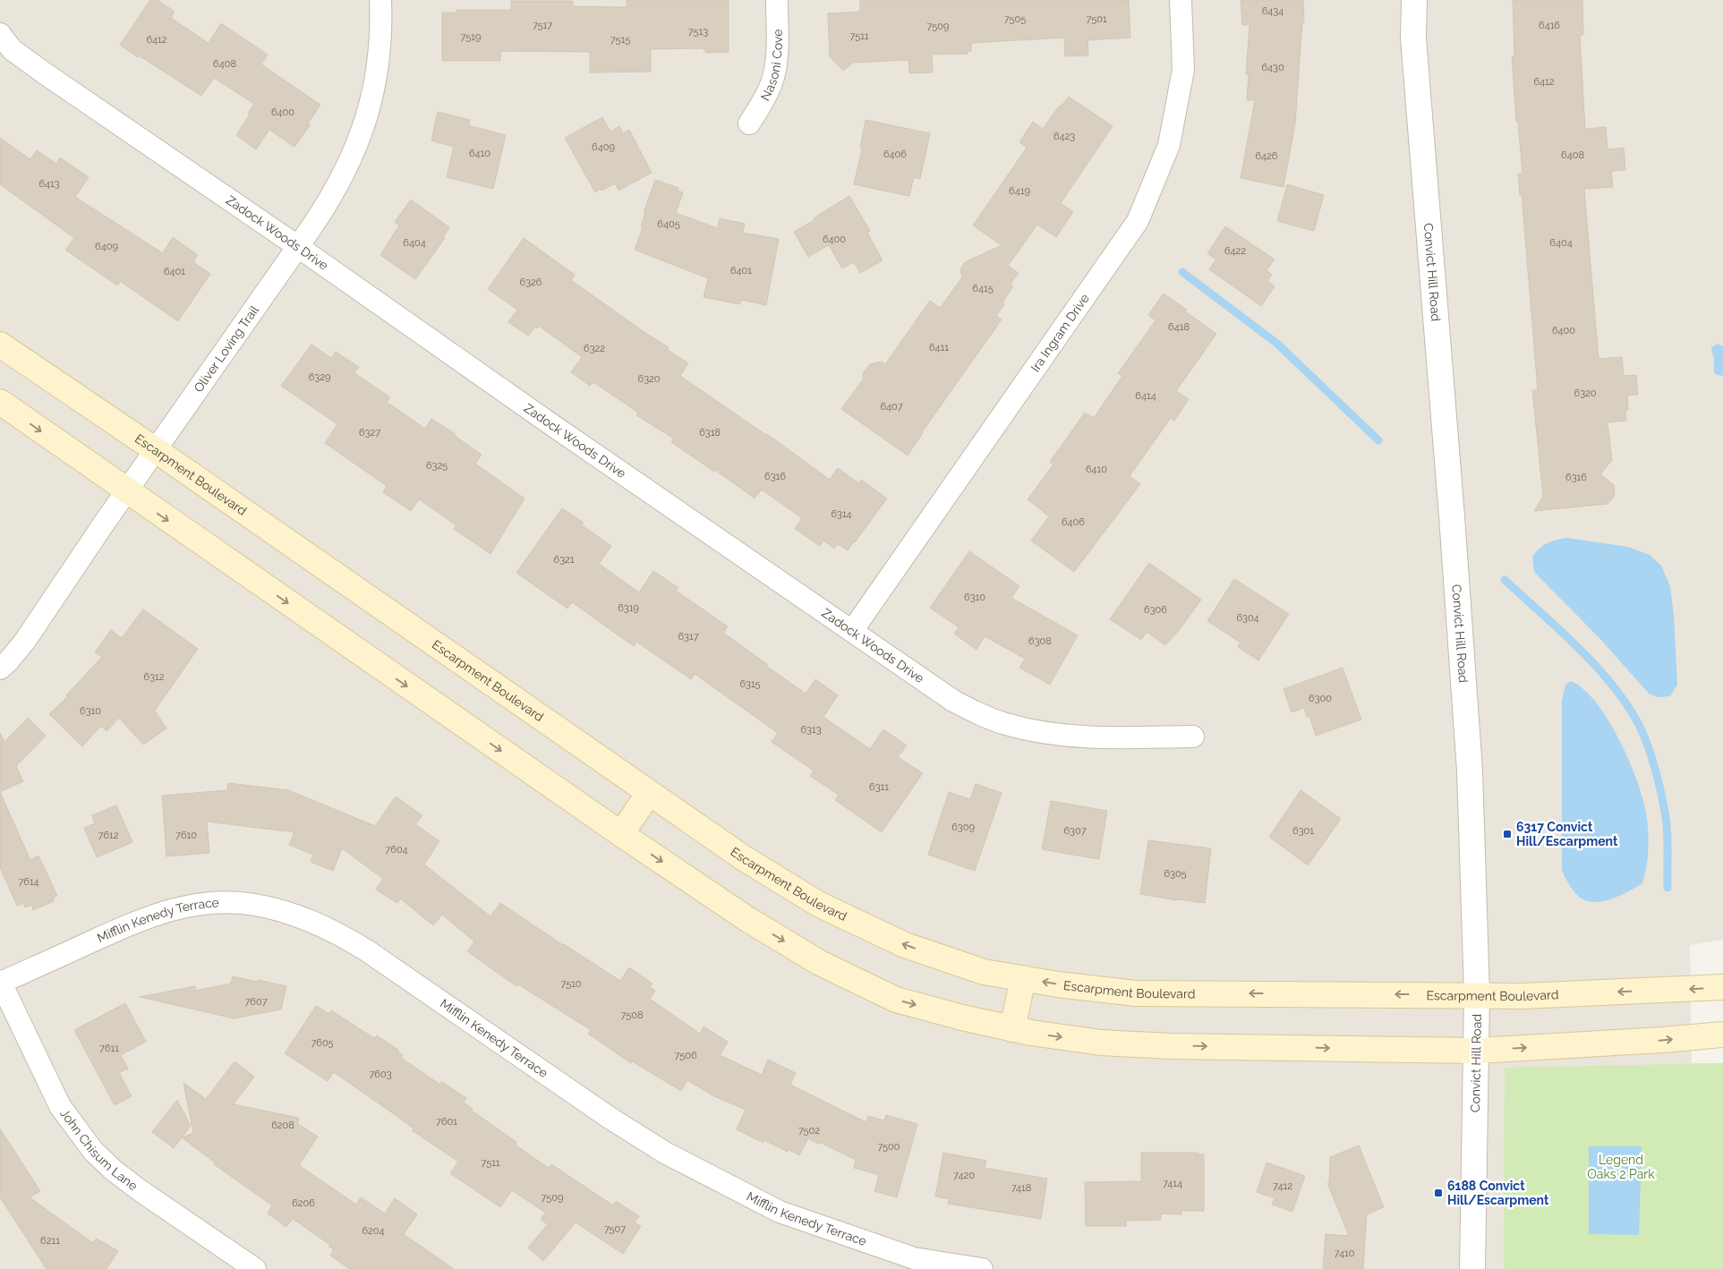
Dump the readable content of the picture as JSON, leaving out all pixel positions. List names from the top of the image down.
{
  "streets": {
    "main road": ["Escarpment Boulevard"],
    "street": [
      "Nasoni Cove",
      "Zadock Woods Drive",
      "Convict Hill Road",
      "Ira Ingram Drive",
      "Oliver Loving Trail",
      "Mifflin Kenedy Terrace",
      "John Chisum Lane"
    ]
  },
  "crossings": [
    ["Zadock Woods Drive", "Ira Ingram Drive"],
    ["Zadock Woods Drive", "Oliver Loving Trail"],
    ["Convict Hill Road", "Escarpment Boulevard"],
    ["Oliver Loving Trail", "Escarpment Boulevard"],
    ["Mifflin Kenedy Terrace", "John Chisum Lane"]
  ],
  "parks": ["Legend Oaks 2 Park"],
  "places": {
    "transit": ["6317 Convict Hill/Escarpment", "6188 Convict Hill/Escarpment"]
  },
  "house_numbers": [
    "6434",
    "7505",
    "7501",
    "7517",
    "6416",
    "7509",
    "7513",
    "7511",
    "7519",
    "6412",
    "7515",
    "6408",
    "6430",
    "6412",
    "6400",
    "6423",
    "6409",
    "6410",
    "6406",
    "6408",
    "6426",
    "6413",
    "6419",
    "6405",
    "6400",
    "6404",
    "6404",
    "6409",
    "6422",
    "6401",
    "6401",
    "6326",
    "6415",
    "6418",
    "6400",
    "6411",
    "6322",
    "6329",
    "6320",
    "6320",
    "6414",
    "6407",
    "6327",
    "6318",
    "6325",
    "6410",
    "6316",
    "6316",
    "6314",
    "6406",
    "6321",
    "6310",
    "6319",
    "6306",
    "6304",
    "6317",
    "6308",
    "6312",
    "6315",
    "6300",
    "6310",
    "6313",
    "6311",
    "6309",
    "6307",
    "6301",
    "7612",
    "7610",
    "7604",
    "6305",
    "7614",
    "7510",
    "7607",
    "7508",
    "7605",
    "7611",
    "7506",
    "7603",
    "7601",
    "6208",
    "7502",
    "7500",
    "7511",
    "7420",
    "7414",
    "7412",
    "7418",
    "7509",
    "6206",
    "7507",
    "6204",
    "6211",
    "7410"
  ]
}
